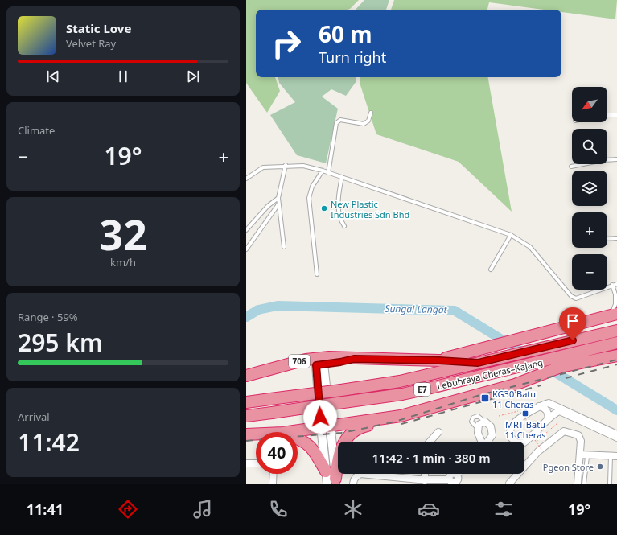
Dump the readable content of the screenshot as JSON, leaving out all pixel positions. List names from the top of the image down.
{
  "streets": {
    "highway": ["706", "Lebuhraya Cheras–Kajang", "E7"]
  },
  "water": ["Sungai Langat"],
  "places": {
    "other": ["New Plastic Industries Sdn Bhd", "Pgeon Store"],
    "transit": ["KG30 Batu 11 Cheras", "MRT Batu 11 Cheras"]
  },
  "north": "bottom left",
  "page": {
    "turn": ["60 m", "Turn right"],
    "song": ["Static Love", "Velvet Ray"],
    "map_buttons": ["+", "−"],
    "tile": [
      "Climate",
      ["32", "km/h"],
      ["Range · 59%", "295 km"],
      ["Arrival", "11:42"]
    ],
    "heat": ["−", "19°", "+"],
    "limit": "40",
    "trip": "11:42 · 1 min · 380 m",
    "tabs": ["11:41", "19°"]
  }
}
